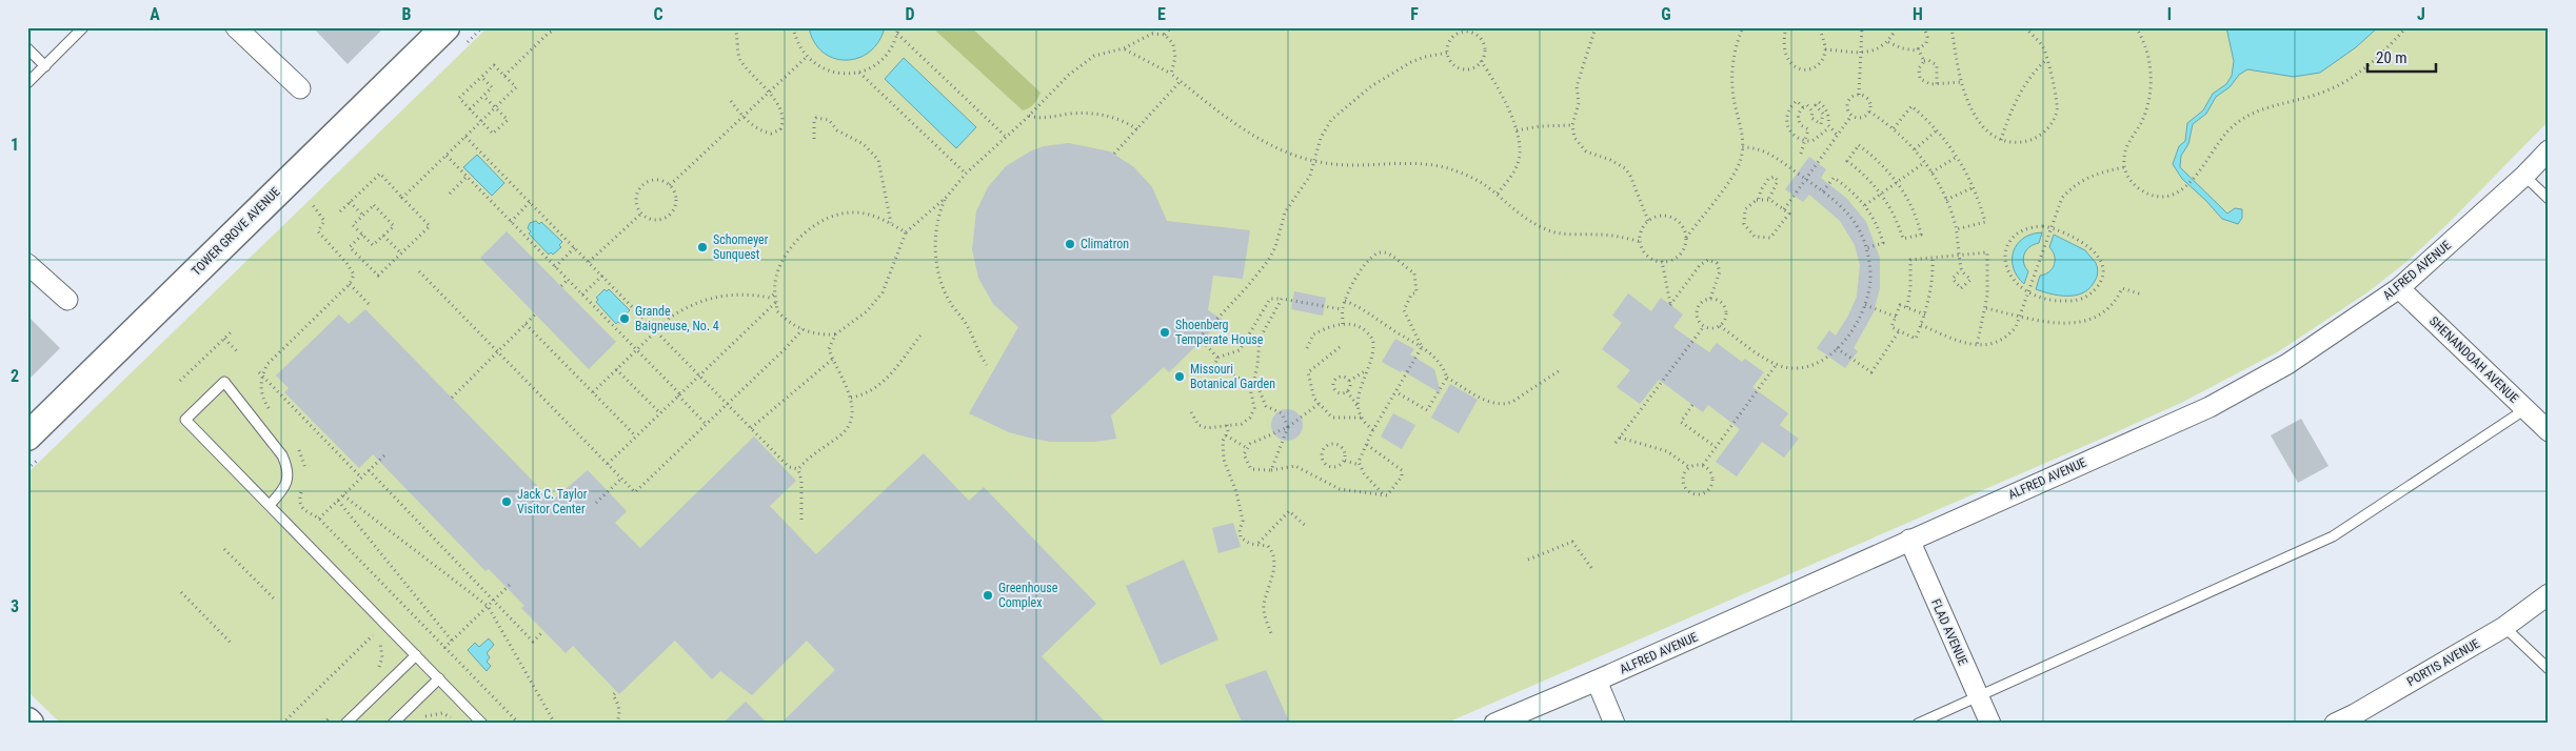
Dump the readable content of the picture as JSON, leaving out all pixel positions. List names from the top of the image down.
{
  "streets": {
    "street": [
      "TOWER GROVE AVENUE",
      "ALFRED AVENUE",
      "SHENANDOAH AVENUE",
      "FLAD AVENUE",
      "PORTIS AVENUE"
    ]
  },
  "crossings": [
    ["ALFRED AVENUE", "SHENANDOAH AVENUE"],
    ["ALFRED AVENUE", "FLAD AVENUE"]
  ],
  "places": [
    "Climatron",
    "Schomeyer Sunquest",
    "Grande Baigneuse, No. 4",
    "Shoenberg Temperate House",
    "Missouri Botanical Garden",
    "Jack C. Taylor Visitor Center",
    "Greenhouse Complex"
  ],
  "scale_bar": "20 m",
  "grid": {
    "columns": [
      "A",
      "B",
      "C",
      "D",
      "E",
      "F",
      "G",
      "H",
      "I",
      "J"
    ],
    "rows": ["1", "2", "3"]
  }
}
